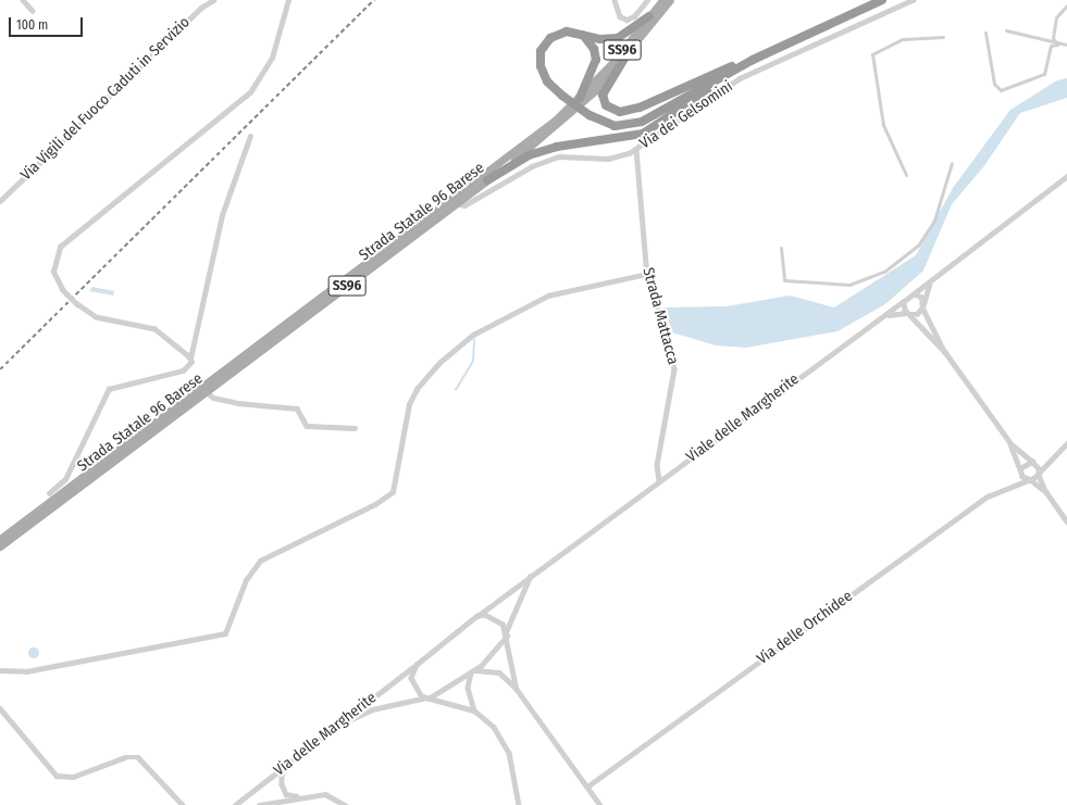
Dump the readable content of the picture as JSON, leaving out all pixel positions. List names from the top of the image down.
{
  "streets": {
    "main road": ["SS96", "Strada Statale 96 Barese"],
    "street": [
      "Via Vigili del Fuoco Caduti in Servizio",
      "Via dei Gelsomini",
      "Strada Mattacca",
      "Viale delle Margherite",
      "Via delle Orchidee",
      "Via delle Margherite"
    ]
  },
  "crossings": [
    ["Via dei Gelsomini", "Strada Statale 96 Barese"],
    ["Via dei Gelsomini", "Strada Mattacca"],
    ["Strada Mattacca", "Viale delle Margherite"],
    ["Viale delle Margherite", "Via delle Margherite"]
  ],
  "scale_bar": "100 m"
}
